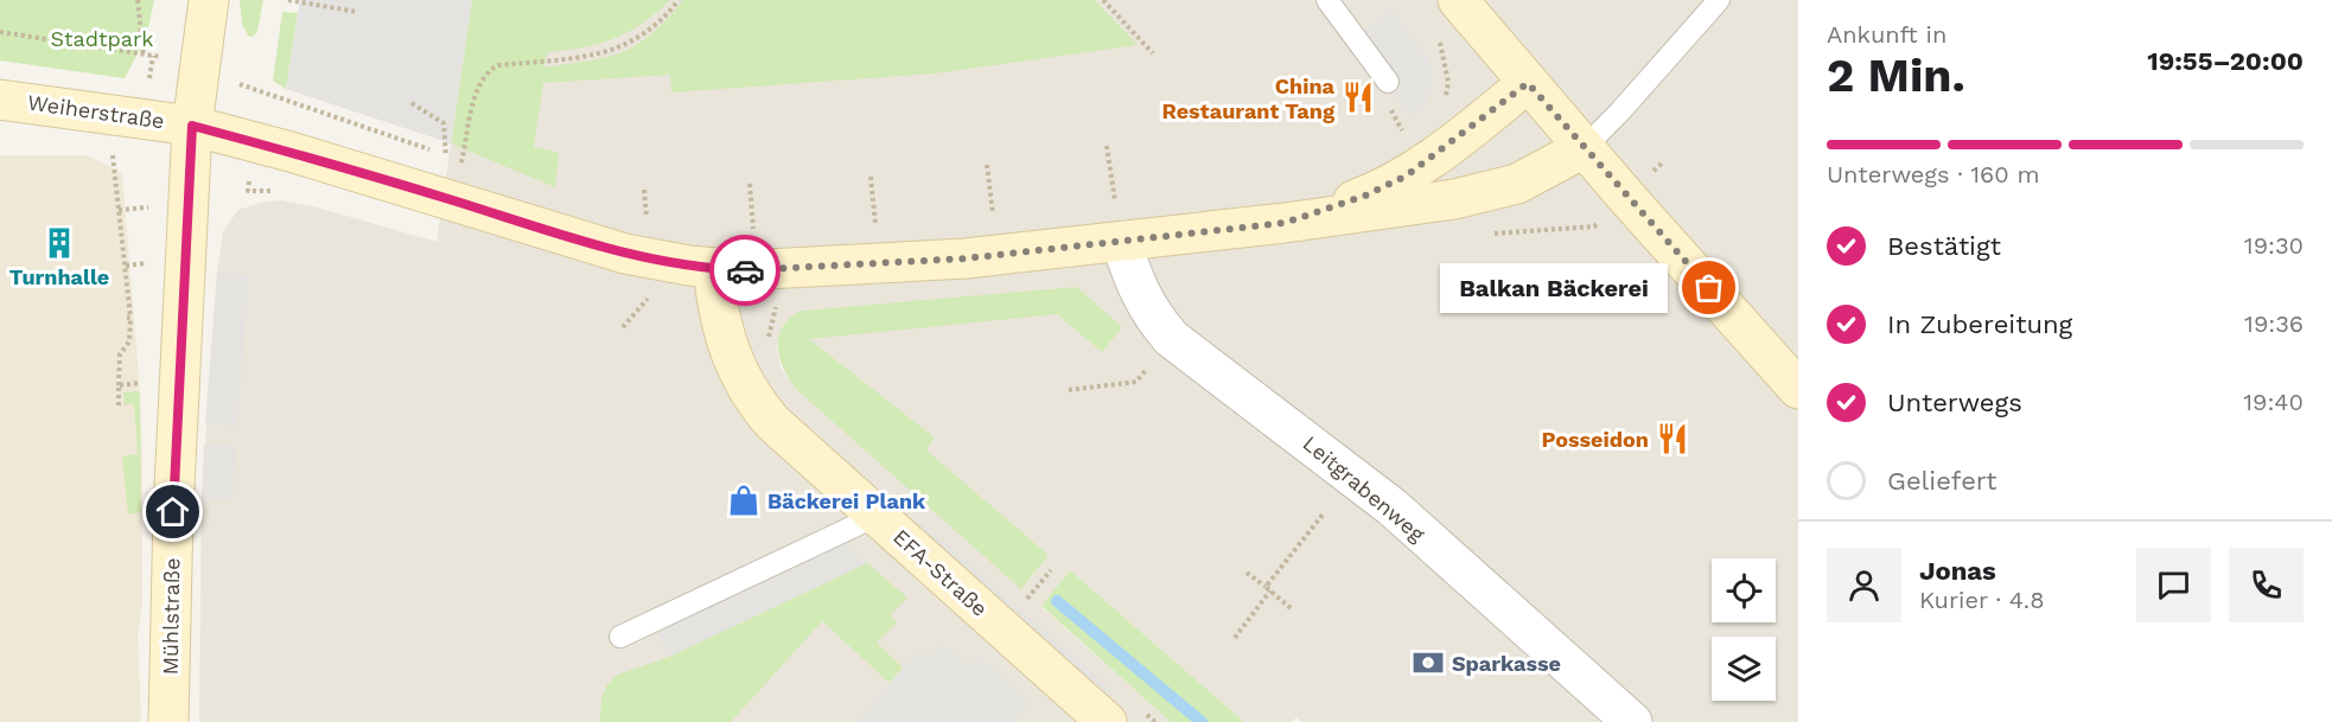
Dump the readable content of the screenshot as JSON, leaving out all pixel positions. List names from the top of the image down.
{
  "streets": {
    "street": [
      "Weiherstraße",
      "Leitgrabenweg",
      "EFA-Straße",
      "Mühlstraße"
    ]
  },
  "crossings": [
    ["Weiherstraße", "Leitgrabenweg"],
    ["Weiherstraße", "EFA-Straße"],
    ["Weiherstraße", "Mühlstraße"]
  ],
  "parks": ["Stadtpark"],
  "places": {
    "restaurant": ["China Restaurant Tang", "Posseidon"],
    "building": ["Turnhalle"],
    "other": ["Balkan Bäckerei"],
    "shop": ["Bäckerei Plank"],
    "bank": ["Sparkasse"]
  },
  "page": {
    "heading": ["2 Min.", "Ankunft in", "19:55–20:00"],
    "panel": ["Jonas", "Kurier · 4.8"],
    "bar": "Unterwegs · 160 m",
    "list": [
      ["Bestätigt", "19:30"],
      ["In Zubereitung", "19:36"],
      ["Unterwegs", "19:40"],
      "Geliefert"
    ],
    "bubble": "Balkan Bäckerei"
  }
}
